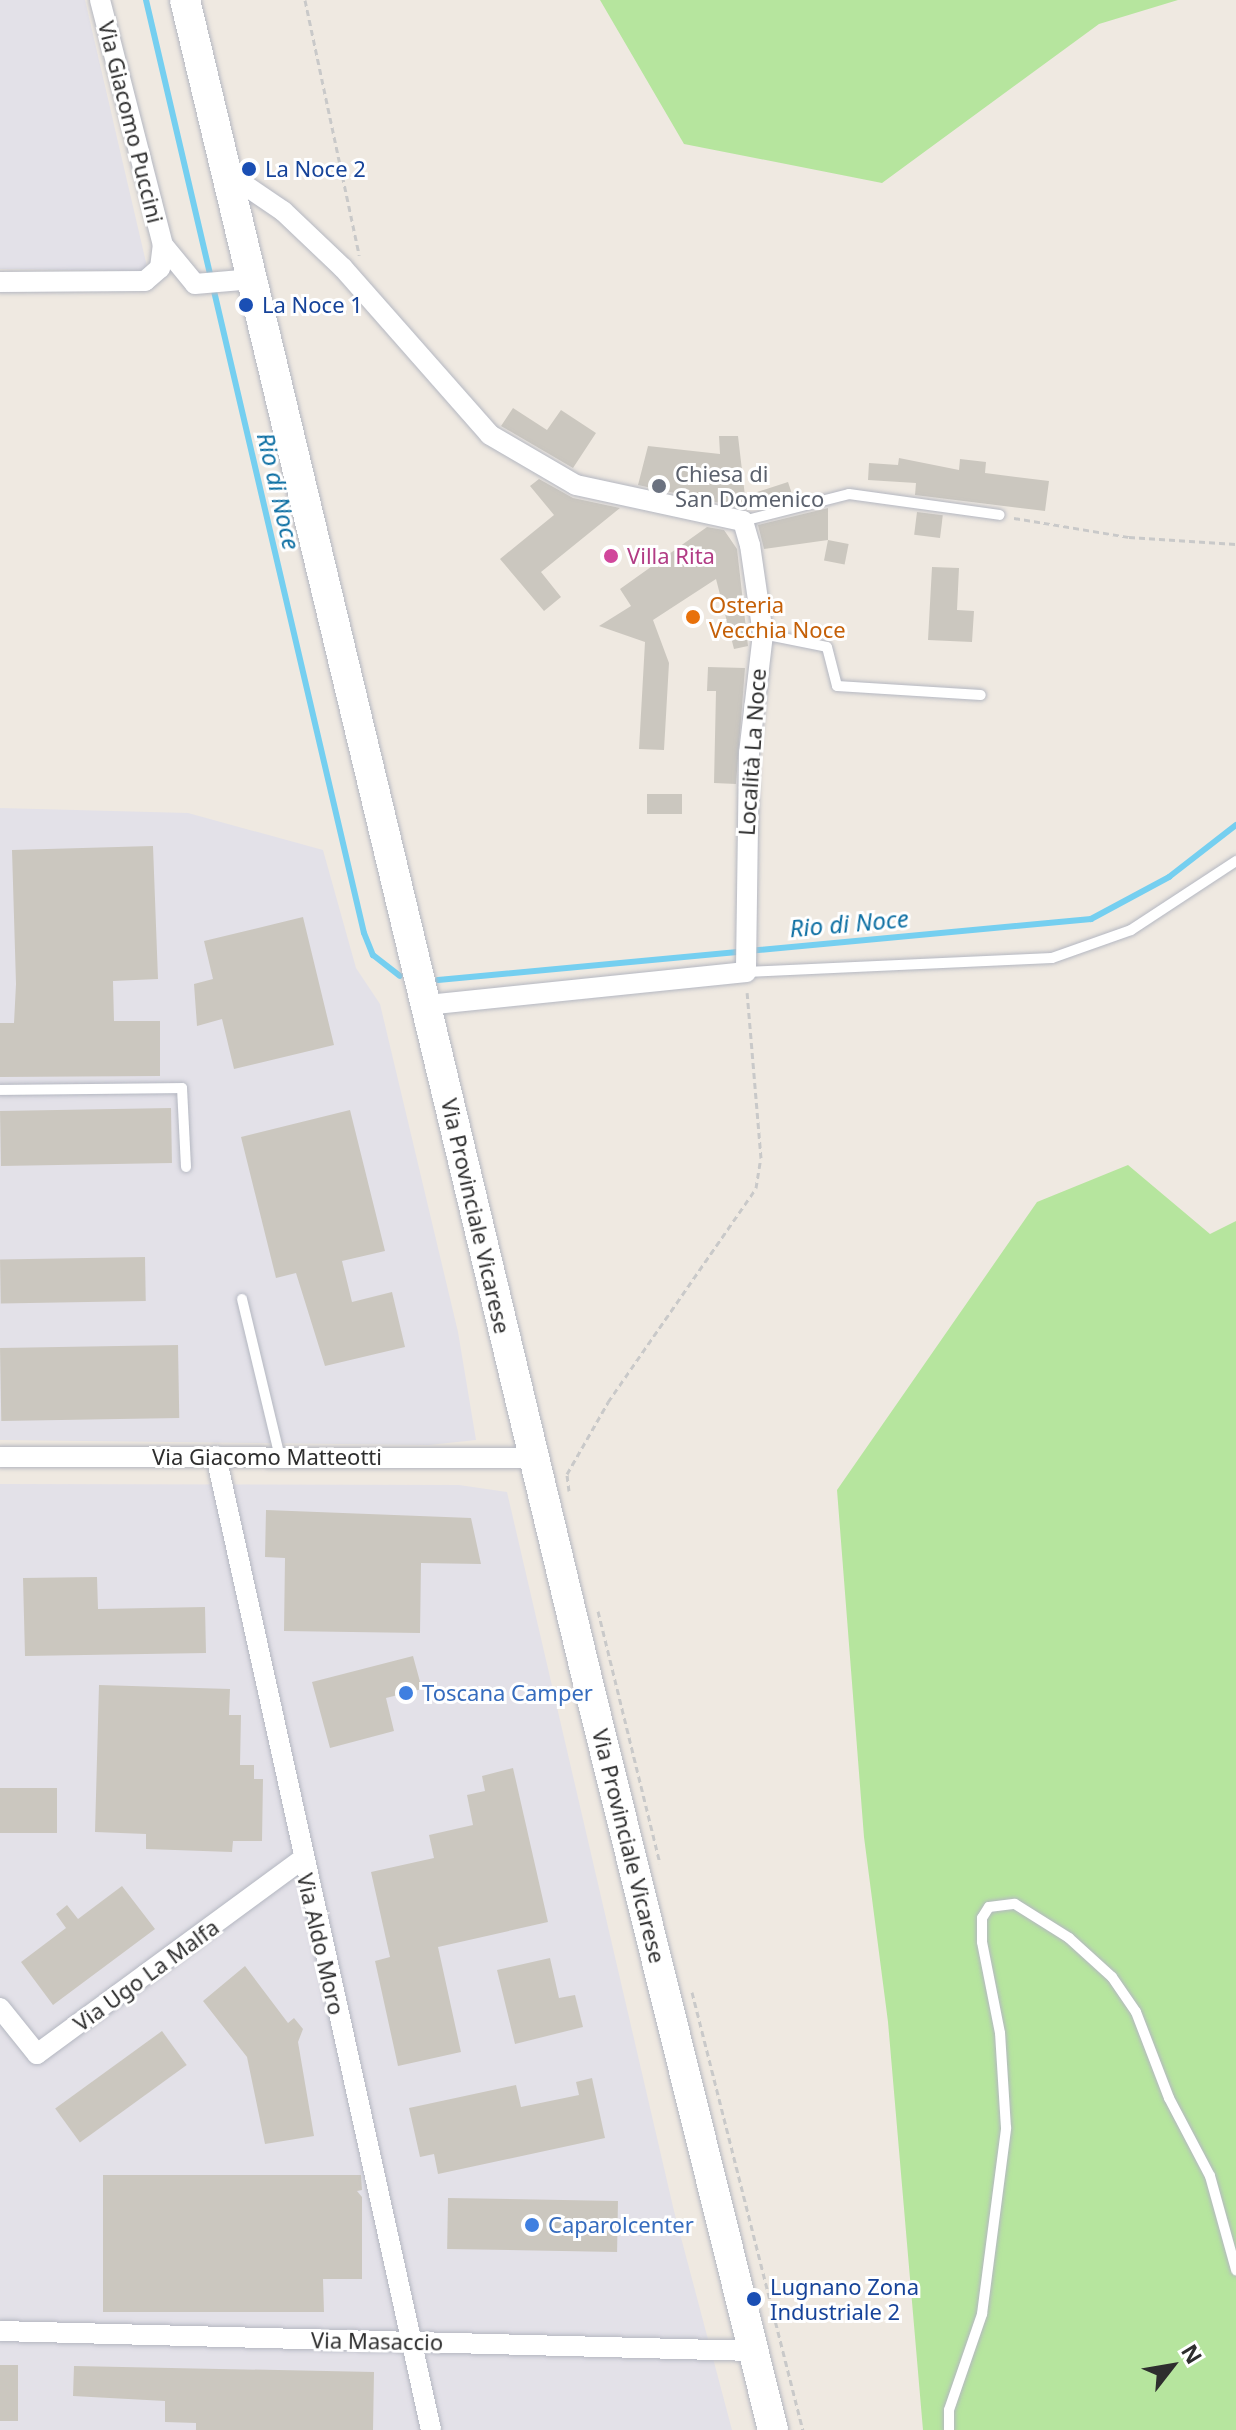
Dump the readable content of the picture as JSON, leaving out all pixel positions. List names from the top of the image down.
{
  "streets": {
    "main road": ["Via Provinciale Vicarese"],
    "street": [
      "Via Giacomo Puccini",
      "Località La Noce",
      "Via Giacomo Matteotti",
      "Via Aldo Moro",
      "Via Ugo La Malfa",
      "Via Masaccio"
    ]
  },
  "crossings": [
    ["Via Giacomo Puccini", "Via Provinciale Vicarese"],
    ["Via Provinciale Vicarese", "Via Giacomo Matteotti"],
    ["Via Provinciale Vicarese", "Via Masaccio"],
    ["Via Giacomo Matteotti", "Via Aldo Moro"],
    ["Via Aldo Moro", "Via Ugo La Malfa"],
    ["Via Aldo Moro", "Via Masaccio"]
  ],
  "water": ["Rio di Noce"],
  "places": [
    "La Noce 2",
    "La Noce 1",
    "Chiesa di San Domenico",
    "Villa Rita",
    "Osteria Vecchia Noce",
    "Toscana Camper",
    "Caparolcenter",
    "Lugnano Zona Industriale 2"
  ],
  "north": "top right"
}
